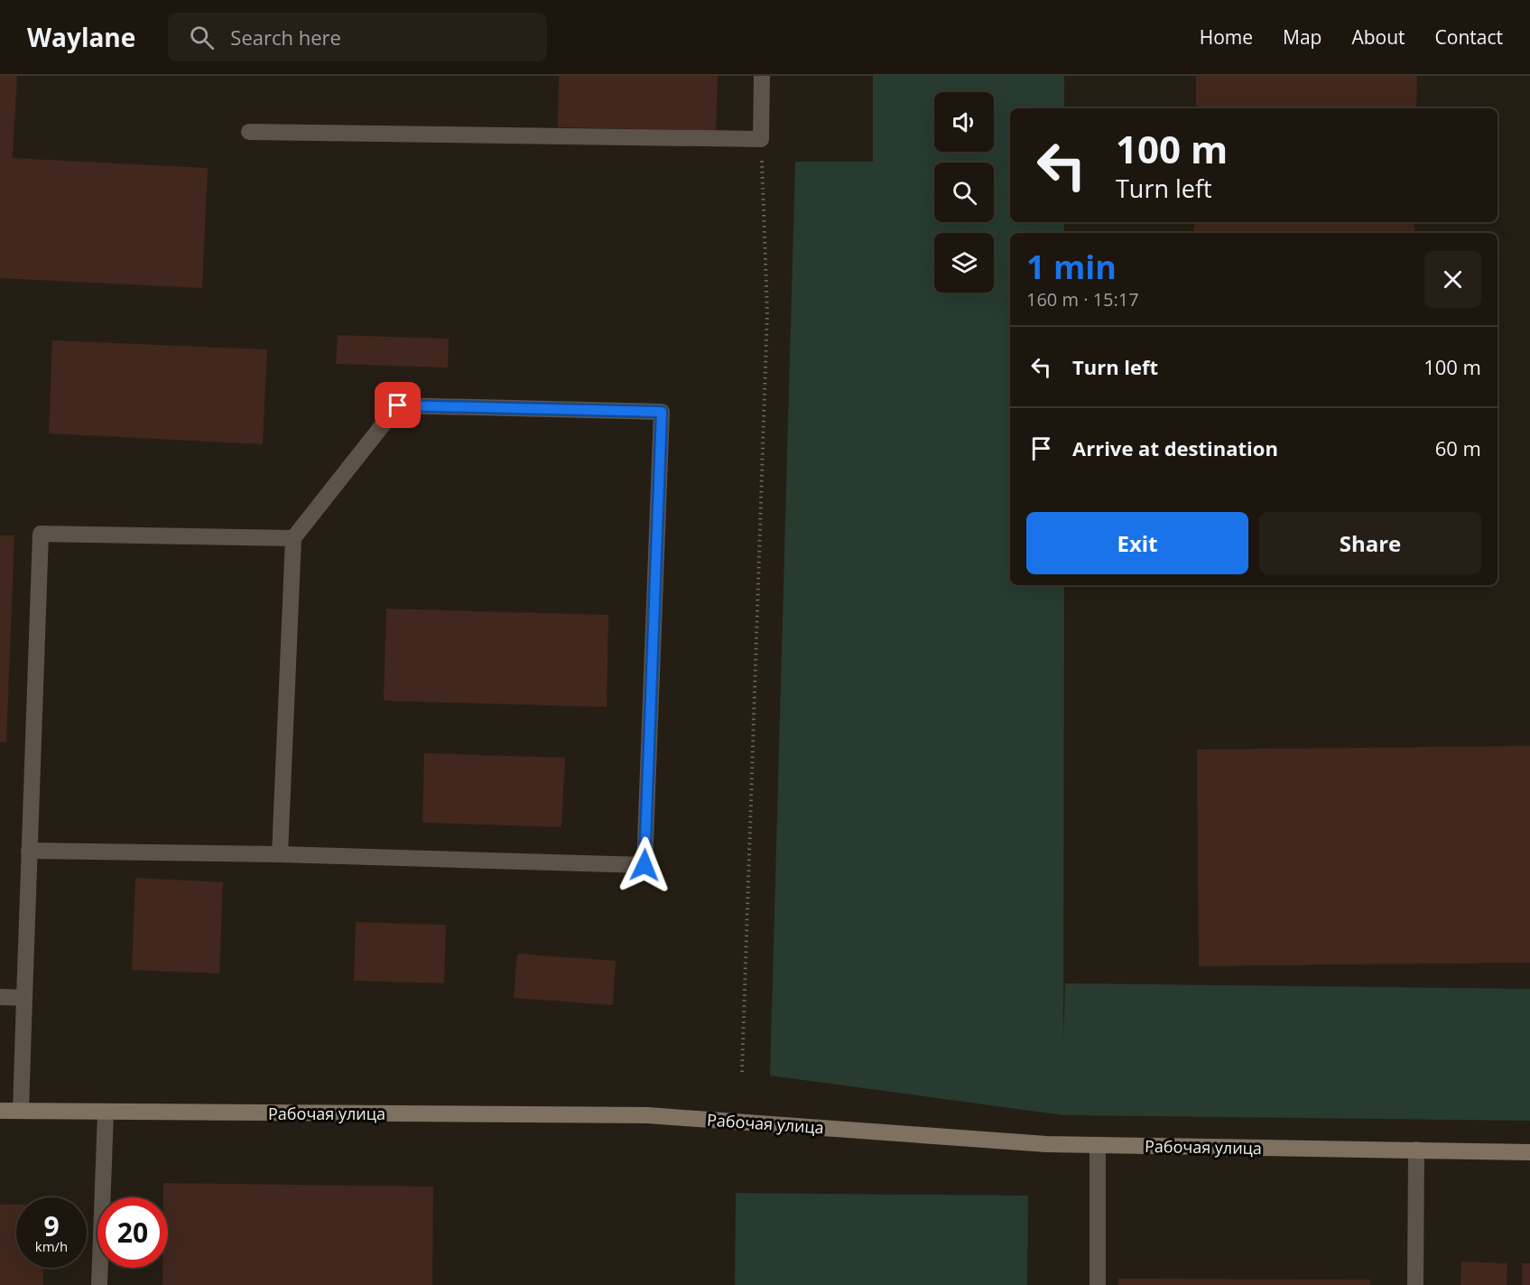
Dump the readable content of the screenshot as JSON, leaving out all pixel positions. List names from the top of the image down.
{
  "streets": {
    "main road": ["Рабочая улица"]
  },
  "page": {
    "header": "Waylane",
    "search": "Search here",
    "nav": [
      "Home",
      "Map",
      "About",
      "Contact"
    ],
    "turn": ["100 m", "Turn left"],
    "heading": ["1 min", "160 m · 15:17"],
    "list": [
      {
        "name": "Turn left",
        "value": "100 m"
      },
      {
        "name": "Arrive at destination",
        "value": "60 m"
      }
    ],
    "buttons": ["Exit", "Share"],
    "speed": "9 km/h",
    "limit": "20"
  }
}
